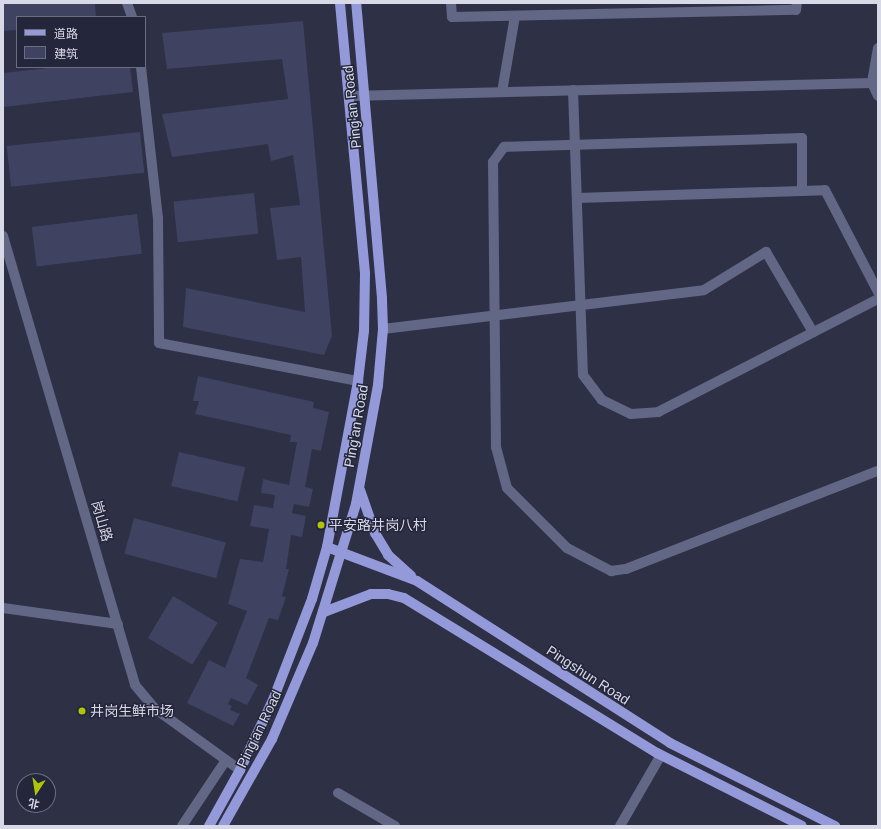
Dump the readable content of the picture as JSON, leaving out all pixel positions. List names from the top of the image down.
{
  "streets": {
    "main road": ["Ping'an Road", "Pingshun Road"],
    "street": ["岗山路"]
  },
  "crossings": [
    ["Ping'an Road", "岗山路"],
    ["Ping'an Road", "Pingshun Road"]
  ],
  "places": ["平安路井岗八村", "井岗生鲜市场"],
  "legend": ["道路", "建筑"],
  "north": "bottom"
}
